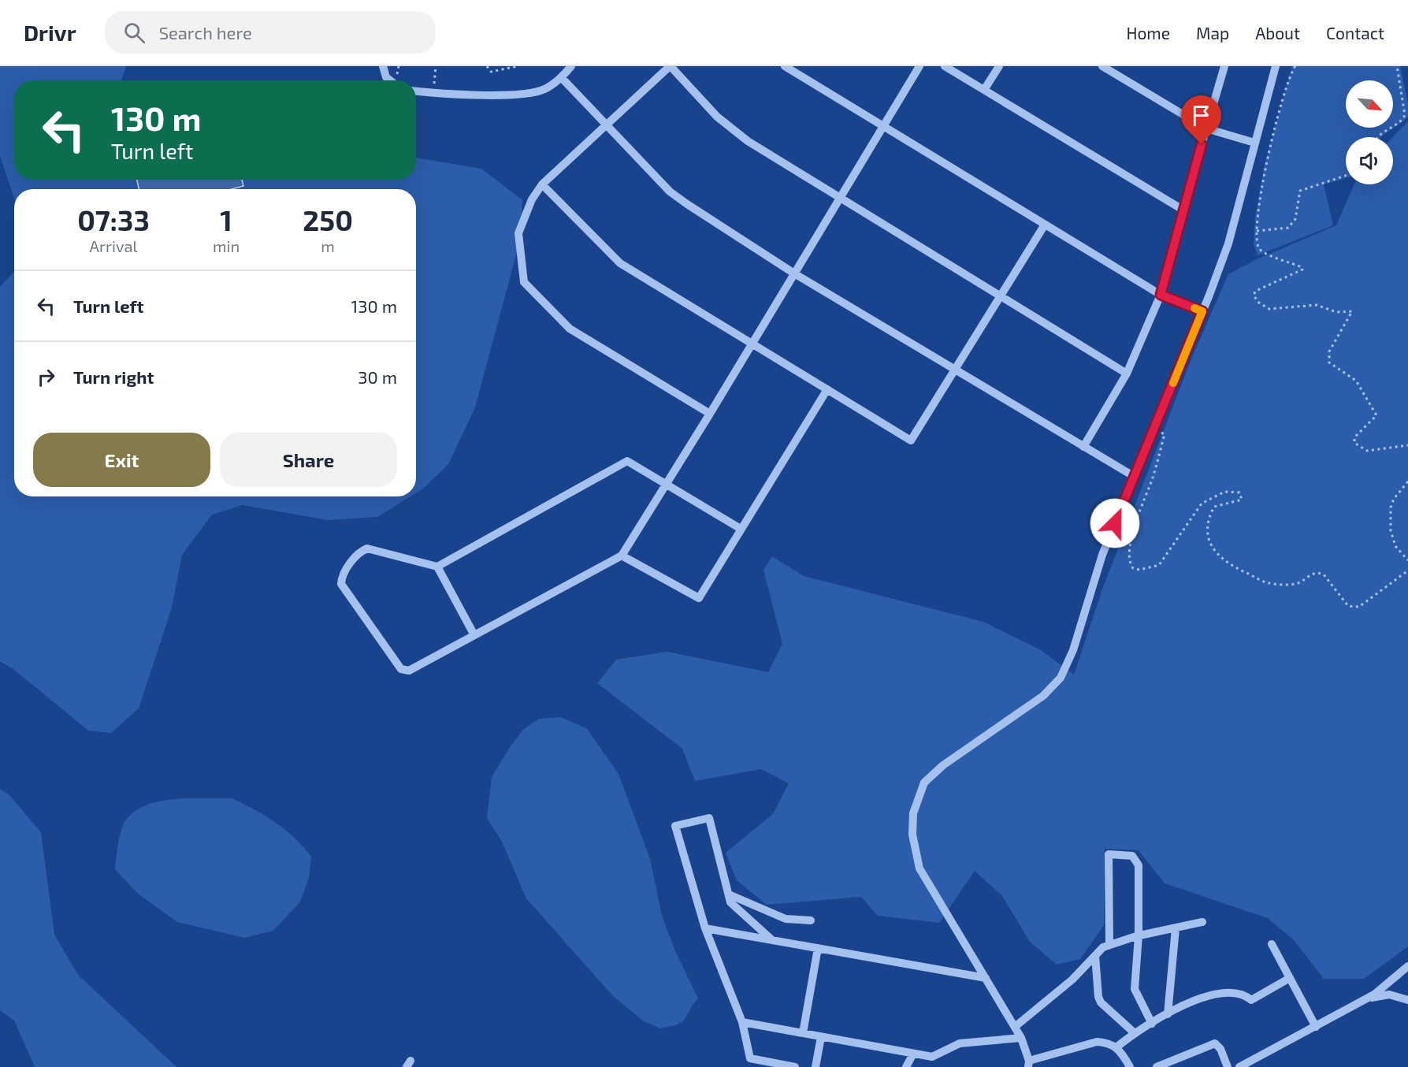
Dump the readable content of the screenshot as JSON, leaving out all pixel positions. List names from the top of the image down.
{
  "north": "bottom right",
  "page": {
    "header": "Drivr",
    "search": "Search here",
    "nav": [
      "Home",
      "Map",
      "About",
      "Contact"
    ],
    "turn": ["130 m", "Turn left"],
    "eta": [
      "07:33",
      "Arrival",
      "1",
      "min",
      "250",
      "m"
    ],
    "list": [
      {
        "name": "Turn left",
        "value": "130 m"
      },
      {
        "name": "Turn right",
        "value": "30 m"
      }
    ],
    "buttons": ["Exit", "Share"]
  }
}
